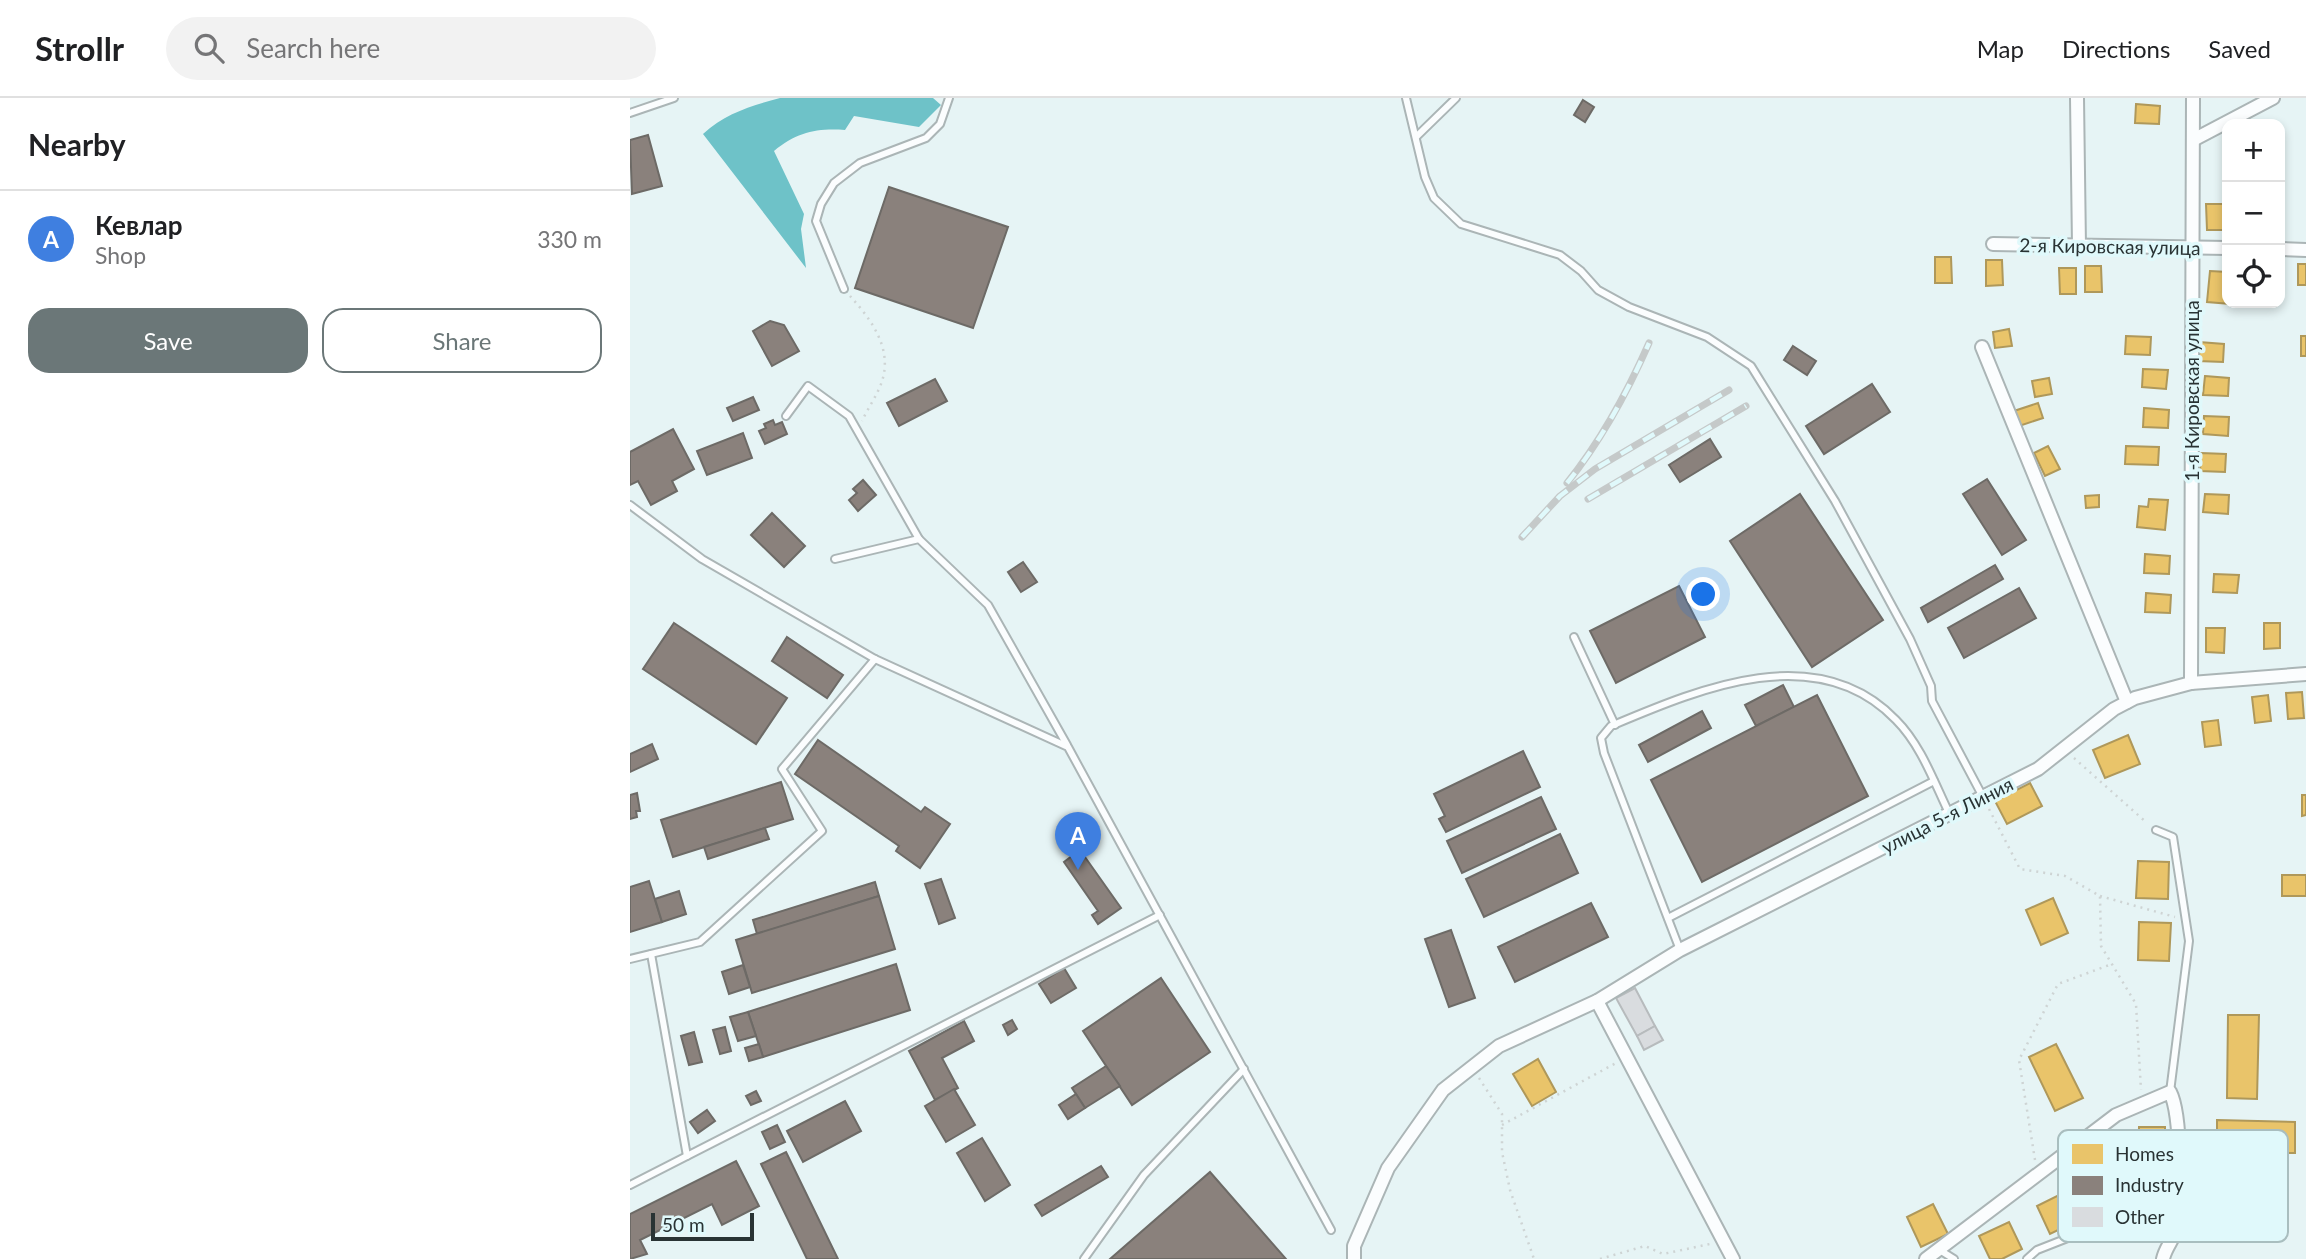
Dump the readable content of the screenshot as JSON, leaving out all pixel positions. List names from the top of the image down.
{
  "streets": {
    "street": ["2-я Кировская улица", "1-я Кировская улица", "улица 5-я Линия"]
  },
  "crossings": [
    ["2-я Кировская улица", "1-я Кировская улица"],
    ["1-я Кировская улица", "улица 5-я Линия"]
  ],
  "legend": ["Homes", "Industry", "Other"],
  "scale_bar": "50 m",
  "page": {
    "header": "Strollr",
    "search": "Search here",
    "nav": ["Map", "Directions", "Saved"],
    "heading": "Nearby",
    "map_buttons": ["+", "−"],
    "list": [
      {
        "mark": "A",
        "name": "Кевлар",
        "note": "Shop",
        "value": "330 m"
      }
    ],
    "buttons": ["Save", "Share"],
    "pins": "A",
    "scale": "50 m"
  }
}
